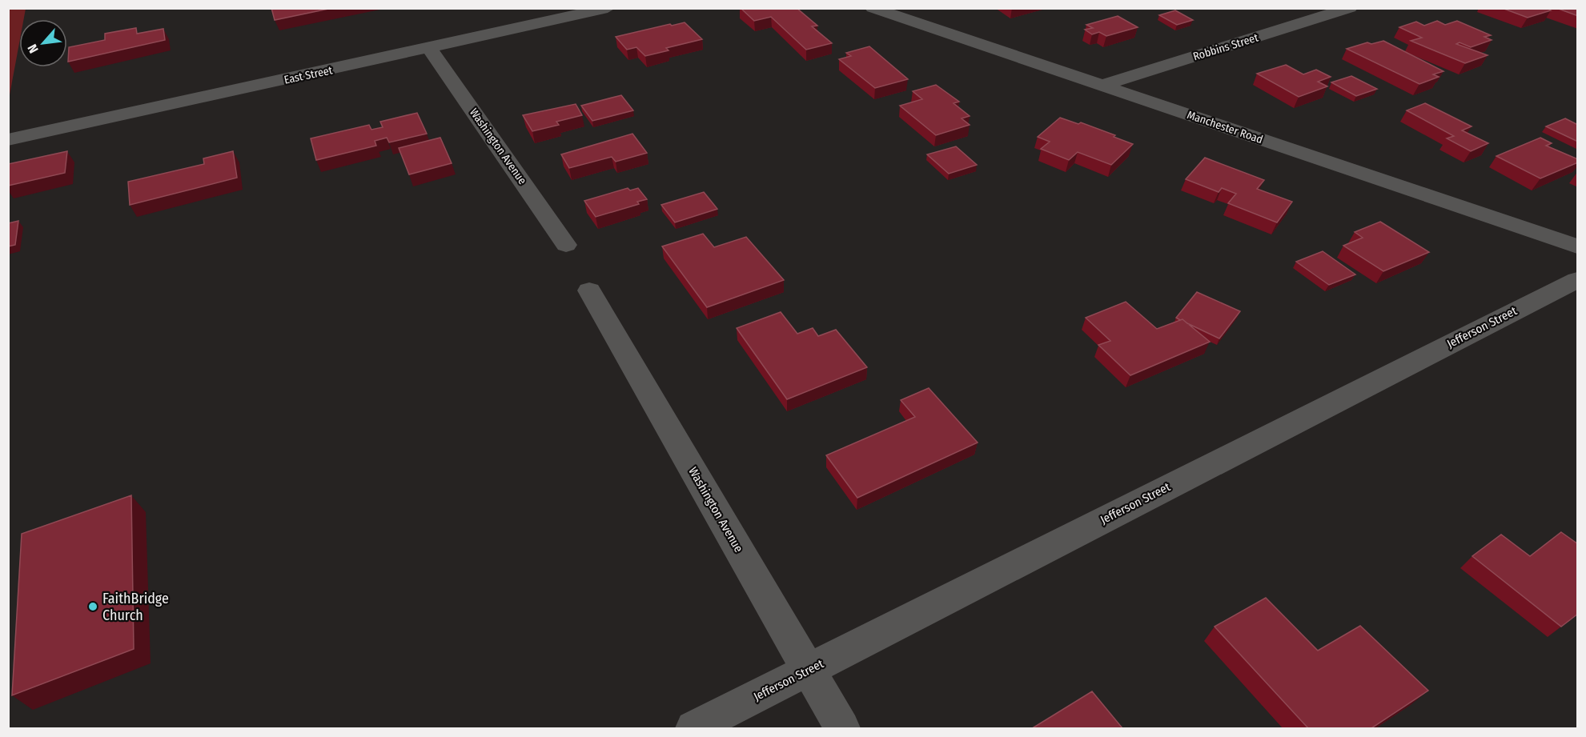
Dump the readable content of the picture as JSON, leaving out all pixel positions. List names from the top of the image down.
{
  "streets": {
    "street": [
      "Robbins Street",
      "East Street",
      "Manchester Road",
      "Washington Avenue",
      "Jefferson Street"
    ]
  },
  "crossings": [
    ["Robbins Street", "Manchester Road"],
    ["East Street", "Washington Avenue"],
    ["Washington Avenue", "Jefferson Street"]
  ],
  "places": ["FaithBridge Church"],
  "north": "bottom left"
}
